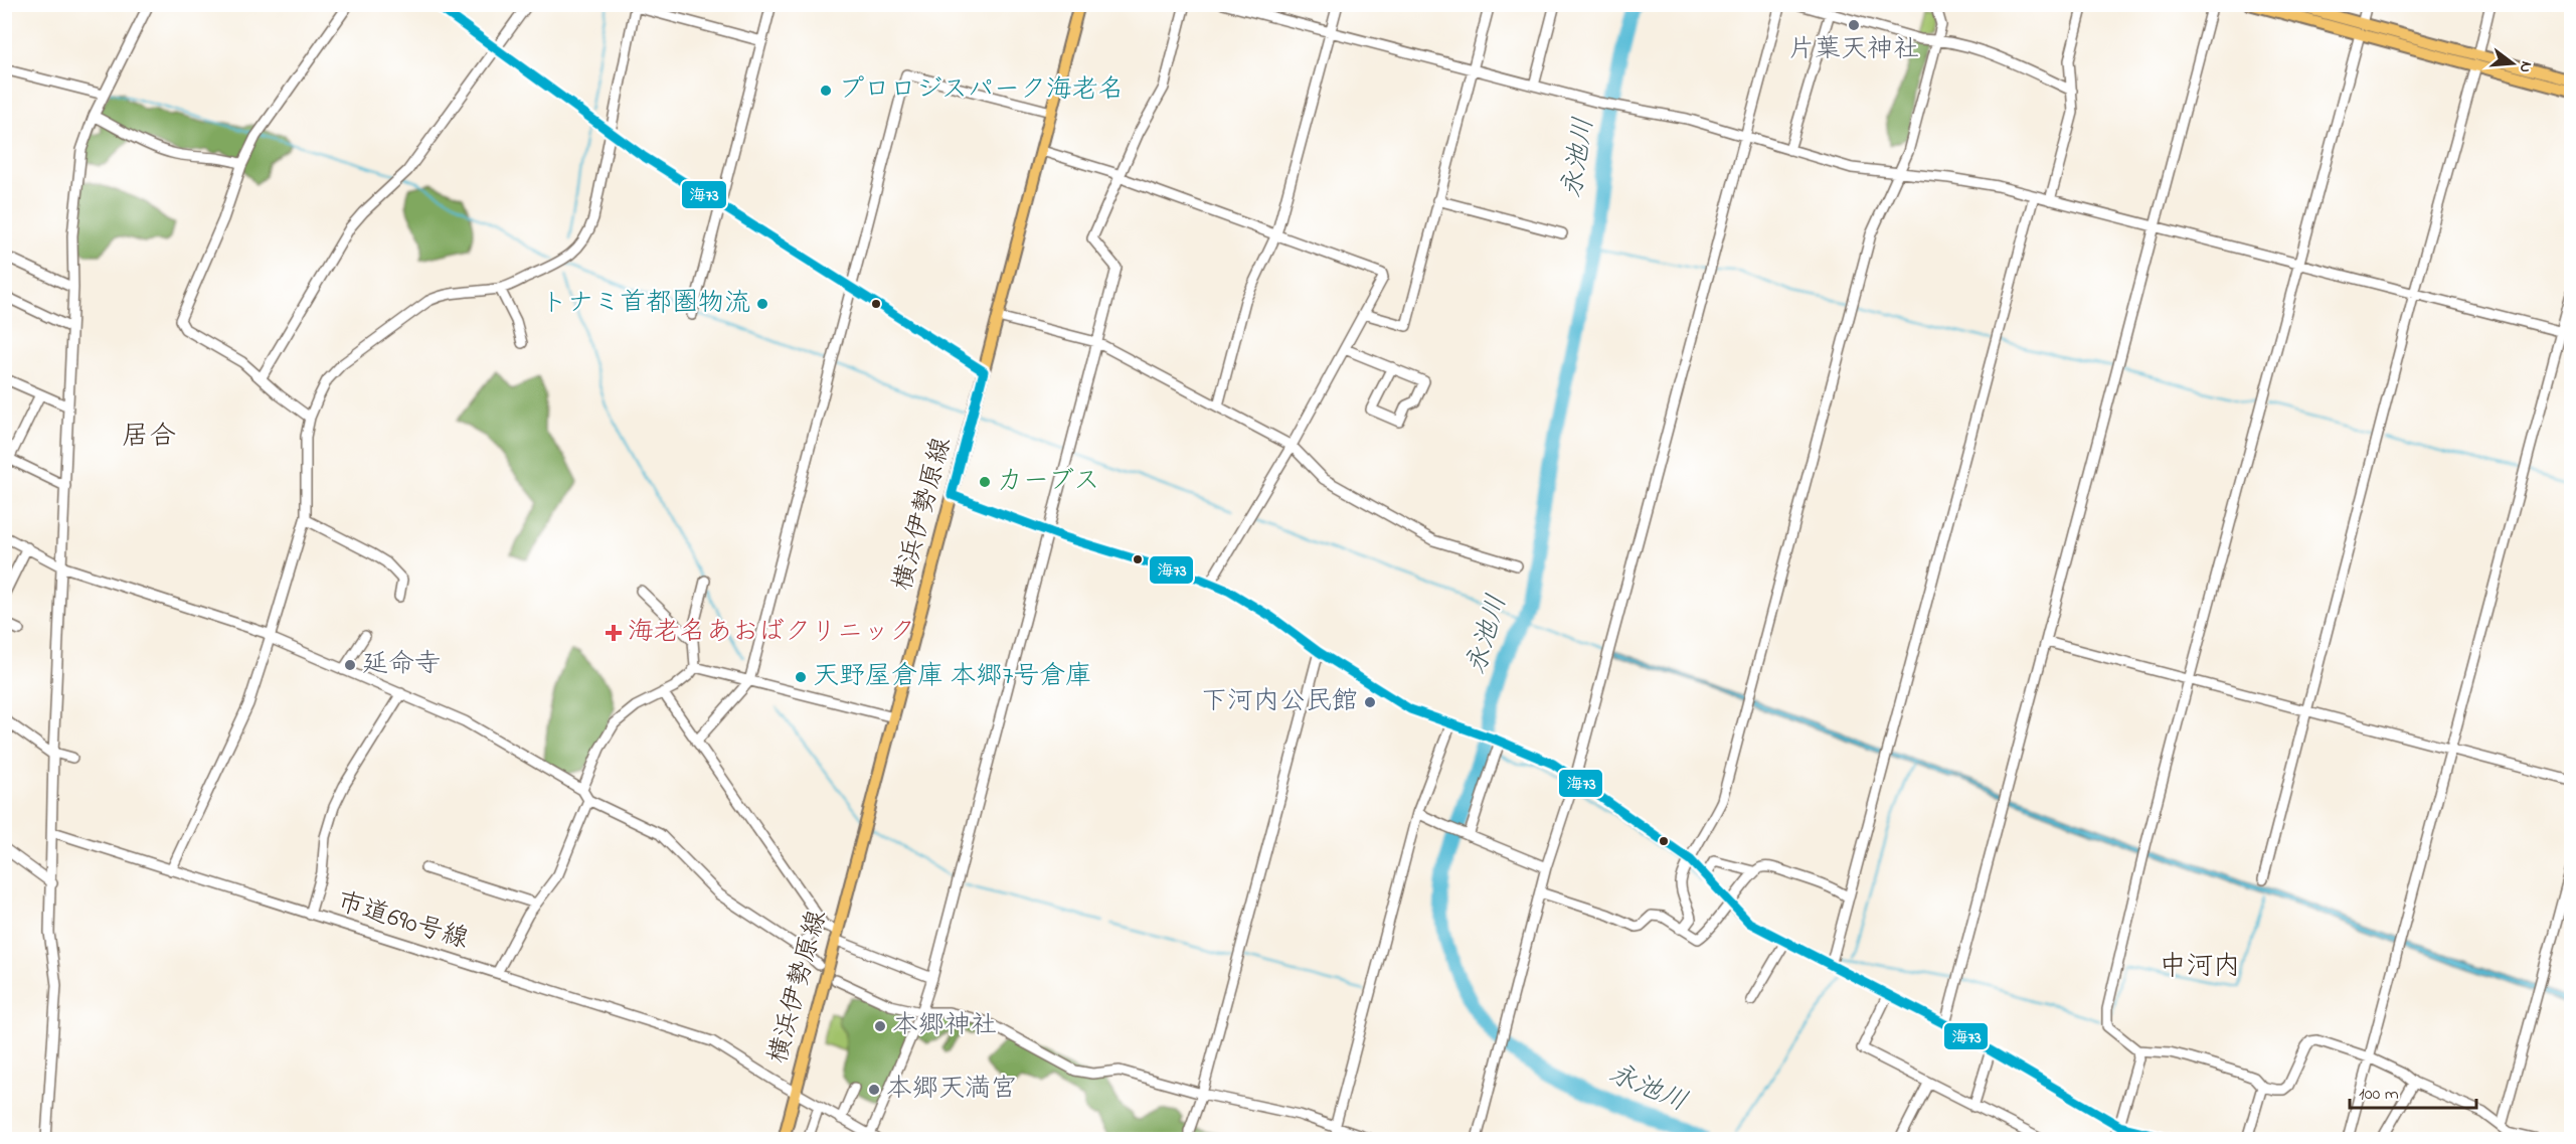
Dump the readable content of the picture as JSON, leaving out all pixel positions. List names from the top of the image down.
{
  "streets": {
    "main road": ["横浜伊勢原線"],
    "street": ["市道690号線"]
  },
  "crossings": [
    ["横浜伊勢原線", "市道690号線"]
  ],
  "districts": ["居合", "中河内"],
  "water": ["永池川"],
  "places": {
    "other": [
      "片葉天神社",
      "プロロジスパーク海老名",
      "トナミ首都圏物流",
      "カーブス",
      "延命寺",
      "天野屋倉庫 本郷7号倉庫",
      "下河内公民館",
      "本郷神社",
      "本郷天満宮"
    ],
    "health": ["海老名あおばクリニック"]
  },
  "lines": ["transit line 海73"],
  "scale_bar": "100 m",
  "north": "right"
}
